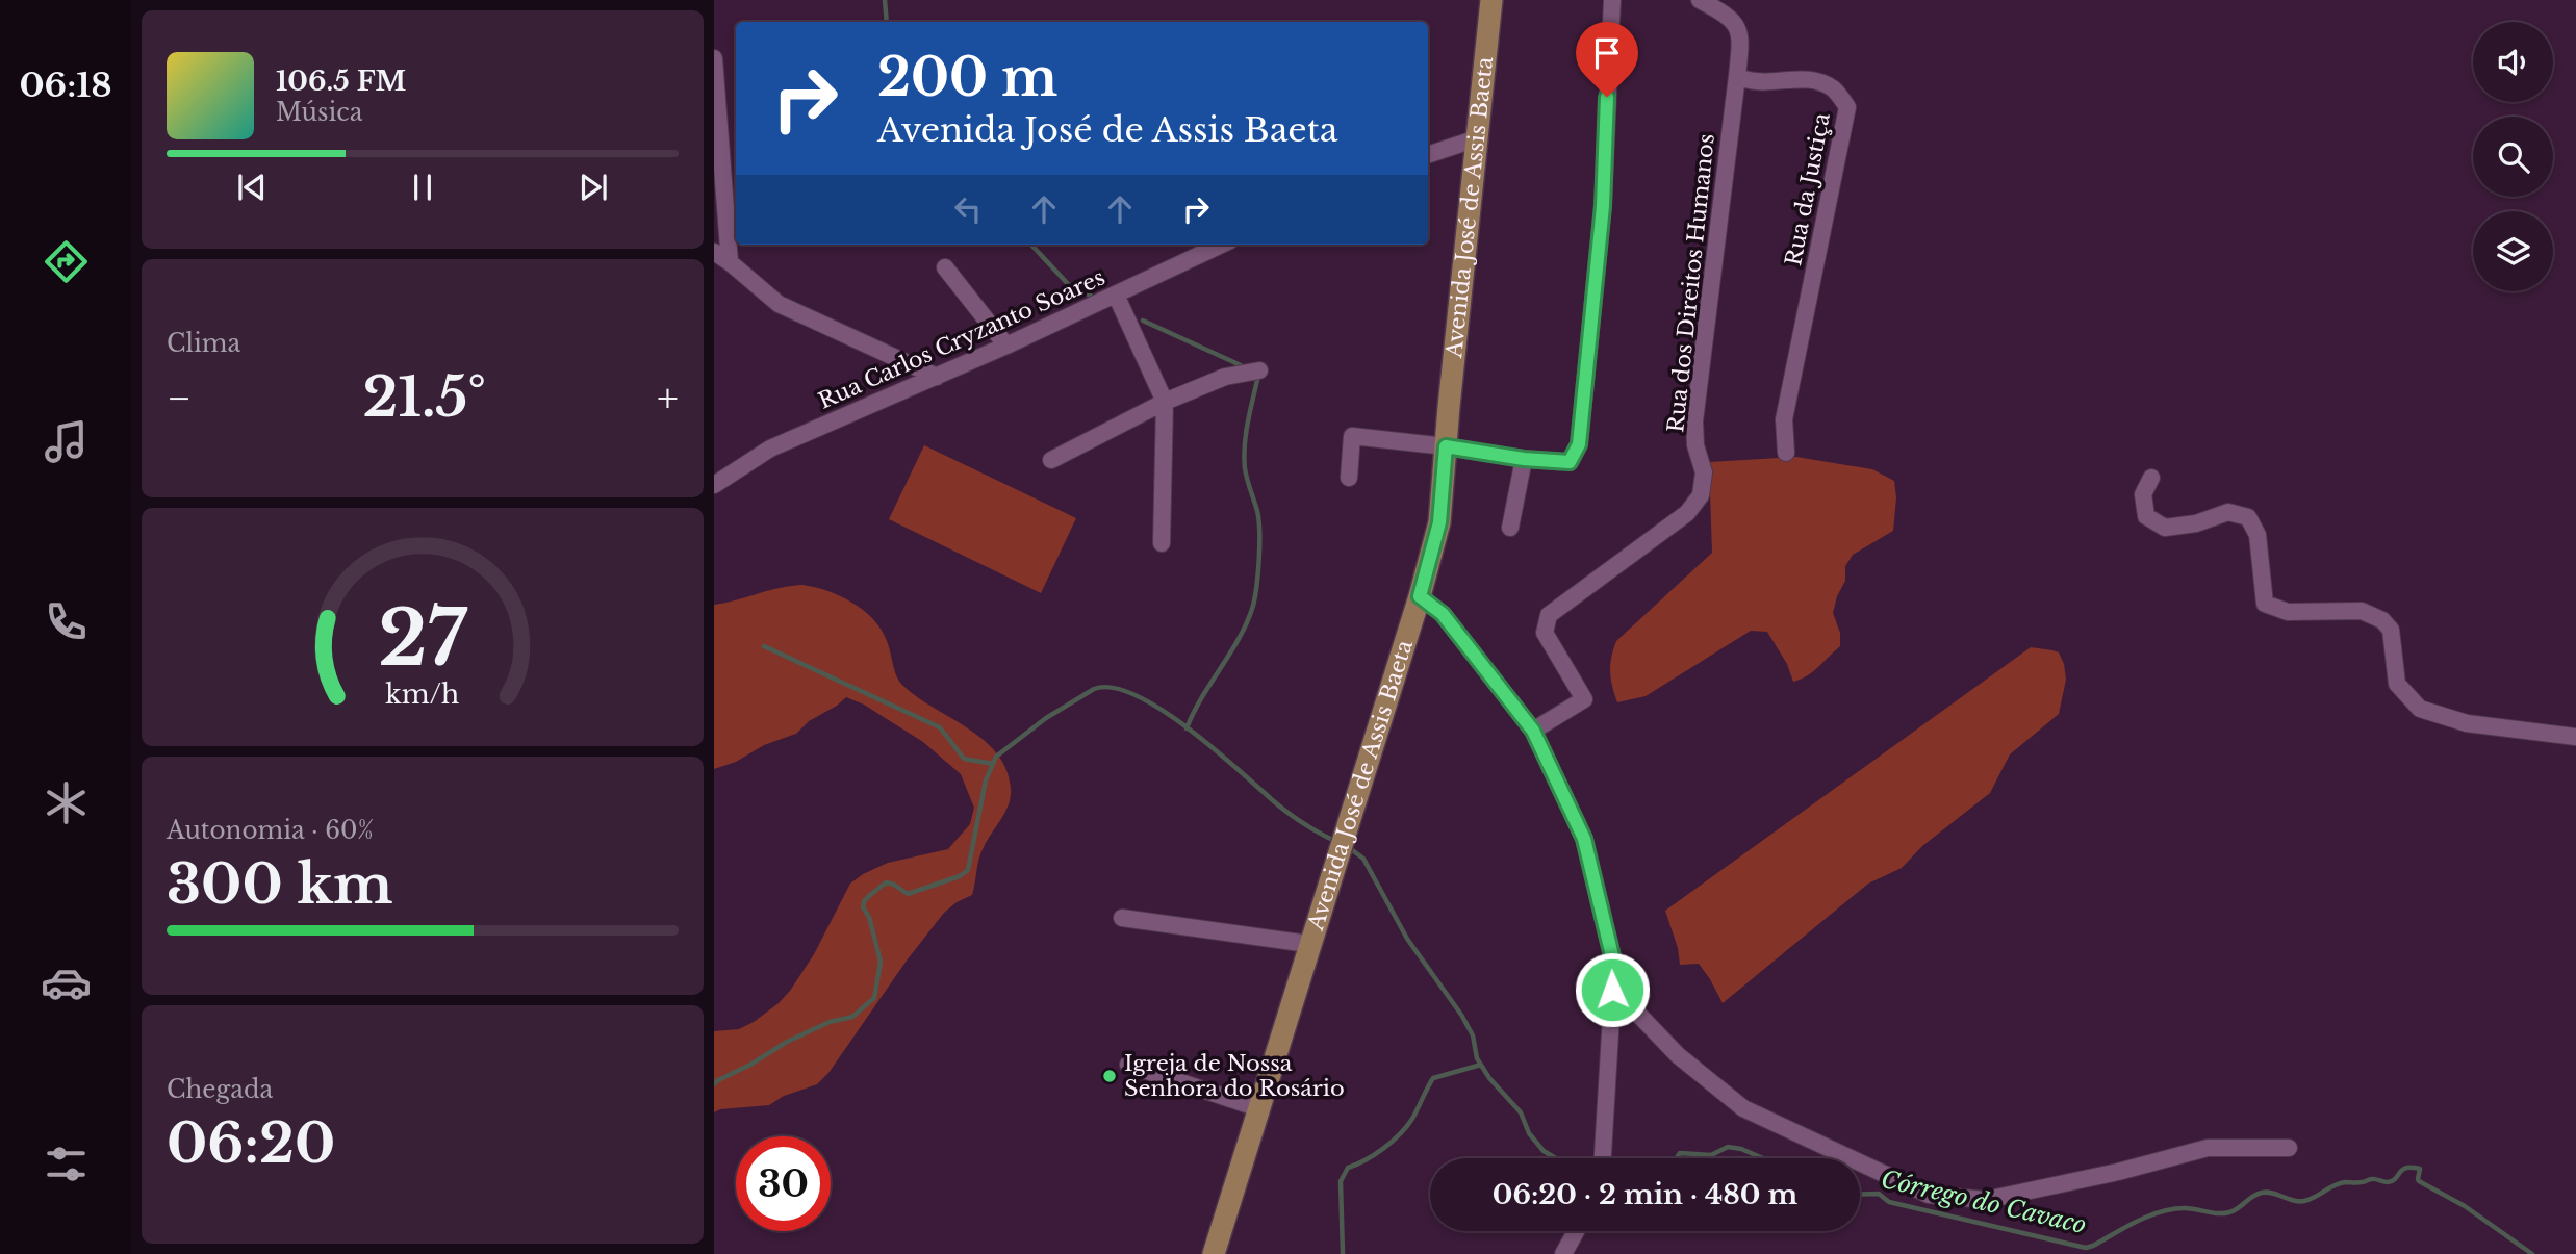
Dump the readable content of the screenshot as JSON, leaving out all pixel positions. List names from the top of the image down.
{
  "streets": {
    "main road": ["Avenida José de Assis Baeta"],
    "street": ["Rua da Justiça", "Rua dos Direitos Humanos", "Rua Carlos Cryzanto Soares"]
  },
  "crossings": [
    ["Rua da Justiça", "Rua dos Direitos Humanos"]
  ],
  "water": ["Córrego do Cavaco"],
  "places": ["Igreja de Nossa Senhora do Rosário"],
  "page": {
    "tabs": "06:18",
    "turn": ["200 m", "Avenida José de Assis Baeta"],
    "song": ["106.5 FM", "Música"],
    "tile": [
      "Clima",
      ["Autonomia · 60%", "300 km"],
      ["Chegada", "06:20"]
    ],
    "heat": ["−", "21.5°", "+"],
    "limit": "30",
    "trip": "06:20 · 2 min · 480 m",
    "gauge": ["27", "km/h"]
  }
}
